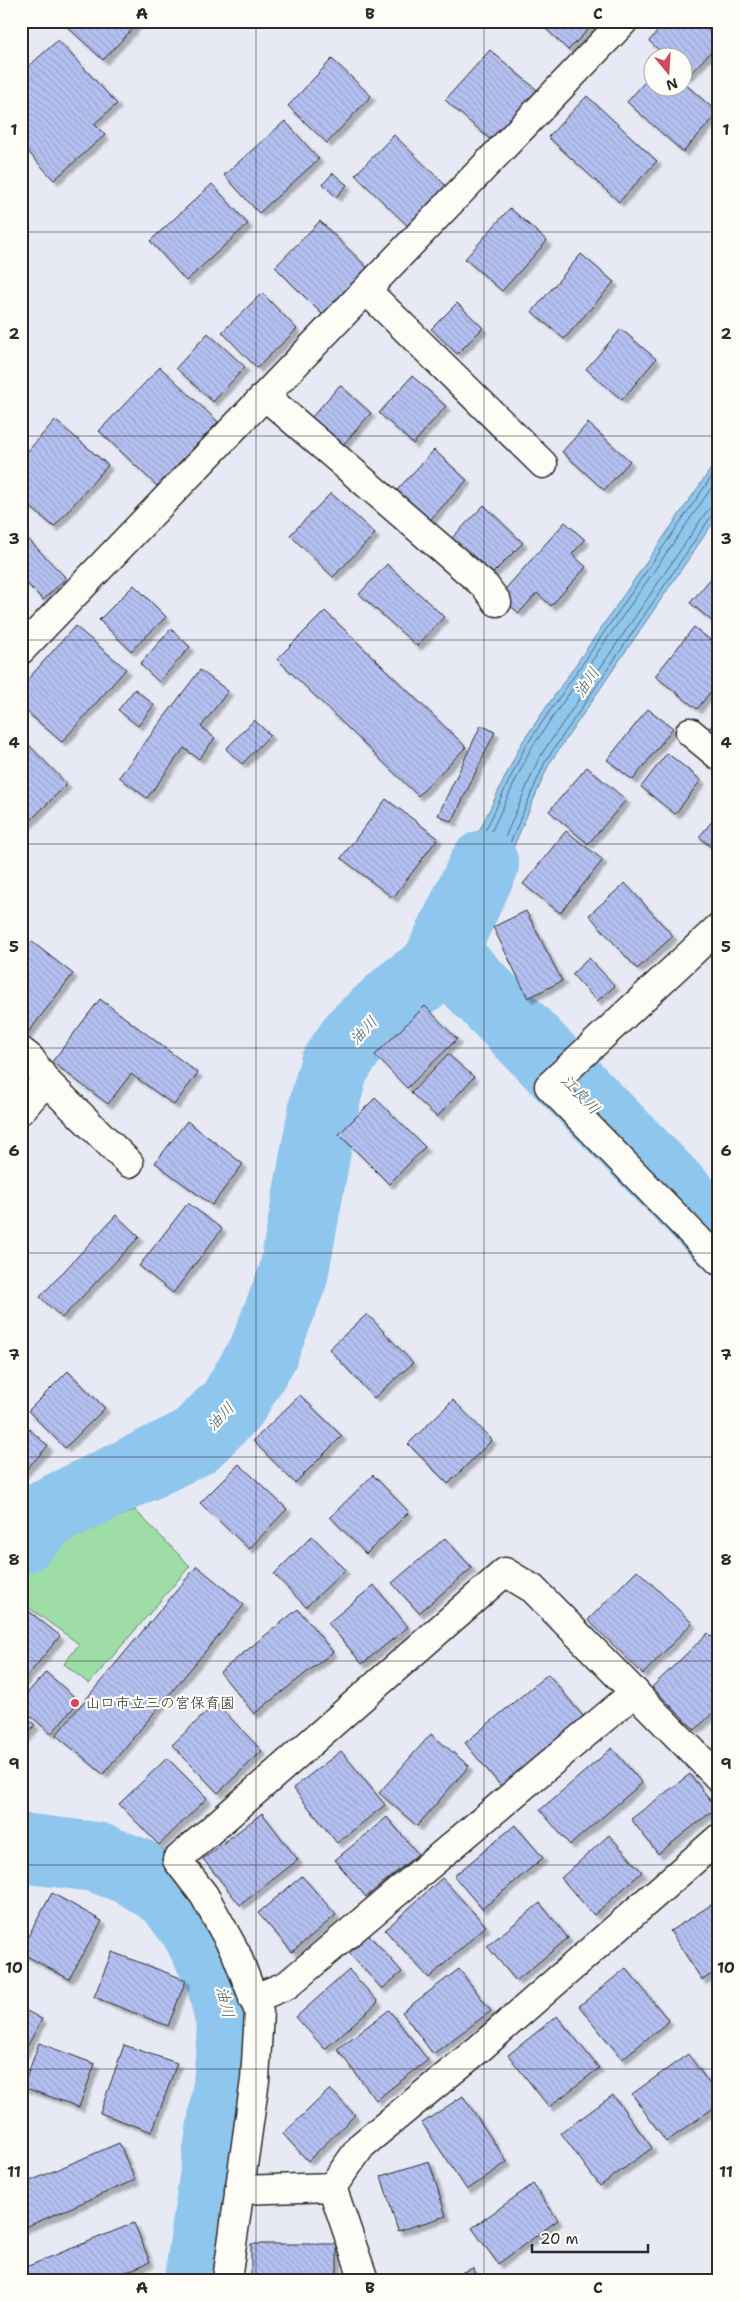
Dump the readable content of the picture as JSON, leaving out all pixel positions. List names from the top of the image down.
{
  "water": ["油川", "江良川"],
  "places": ["山口市立三の宮保育園"],
  "scale_bar": "20 m",
  "north": "bottom",
  "grid": {
    "columns": ["A", "B", "C"],
    "rows": [
      "1",
      "2",
      "3",
      "4",
      "5",
      "6",
      "7",
      "8",
      "9",
      "10",
      "11"
    ]
  }
}
